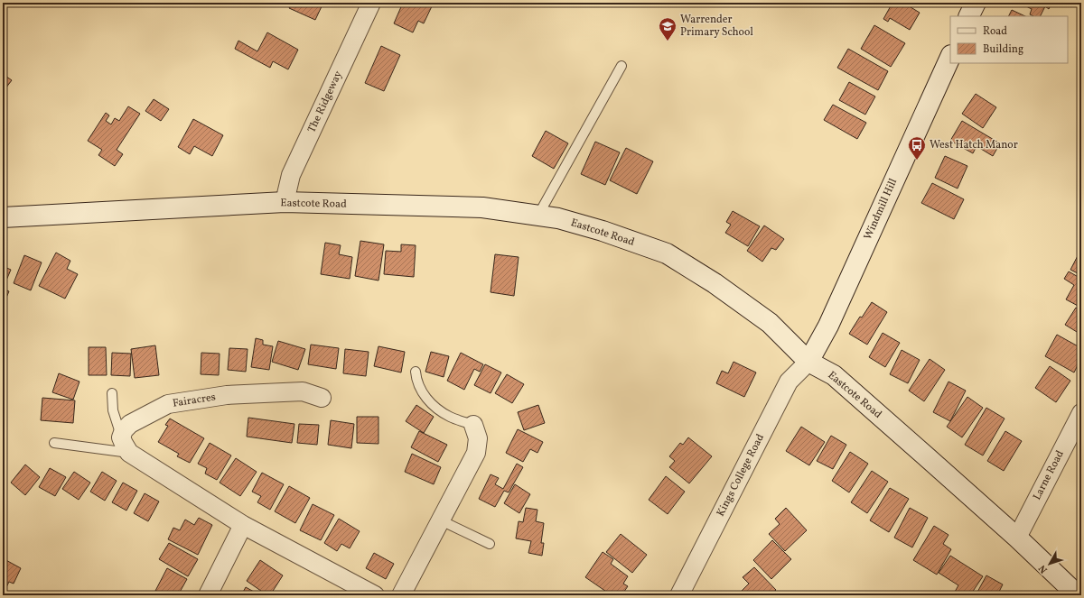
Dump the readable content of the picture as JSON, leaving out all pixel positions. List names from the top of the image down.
{
  "streets": {
    "main road": ["Eastcote Road", "Windmill Hill"],
    "street": [
      "The Ridgeway",
      "Fairacres",
      "Kings College Road",
      "Larne Road"
    ]
  },
  "crossings": [
    ["The Ridgeway", "Eastcote Road"],
    ["Eastcote Road", "Windmill Hill"],
    ["Eastcote Road", "Kings College Road"],
    ["Eastcote Road", "Larne Road"],
    ["Windmill Hill", "Kings College Road"]
  ],
  "places": {
    "school or university": ["Warrender Primary School"],
    "bus stop": ["West Hatch Manor"]
  },
  "legend": ["Road", "Building"],
  "north": "bottom left"
}
